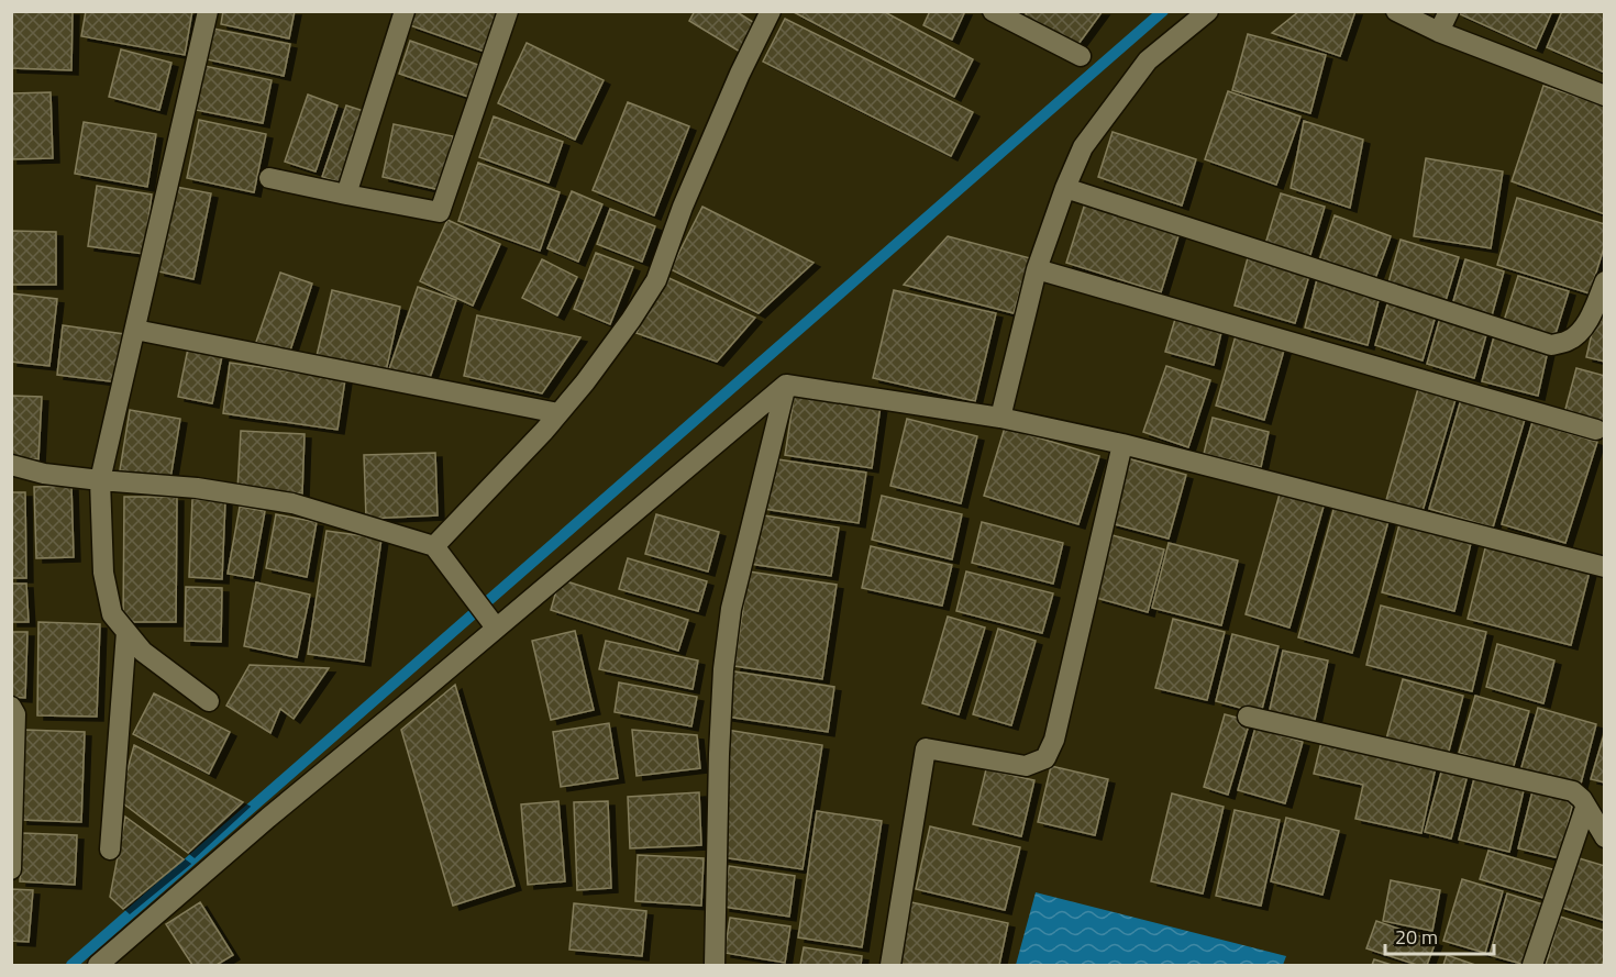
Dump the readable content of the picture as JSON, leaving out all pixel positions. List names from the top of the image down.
{
  "scale_bar": "20 m"
}
